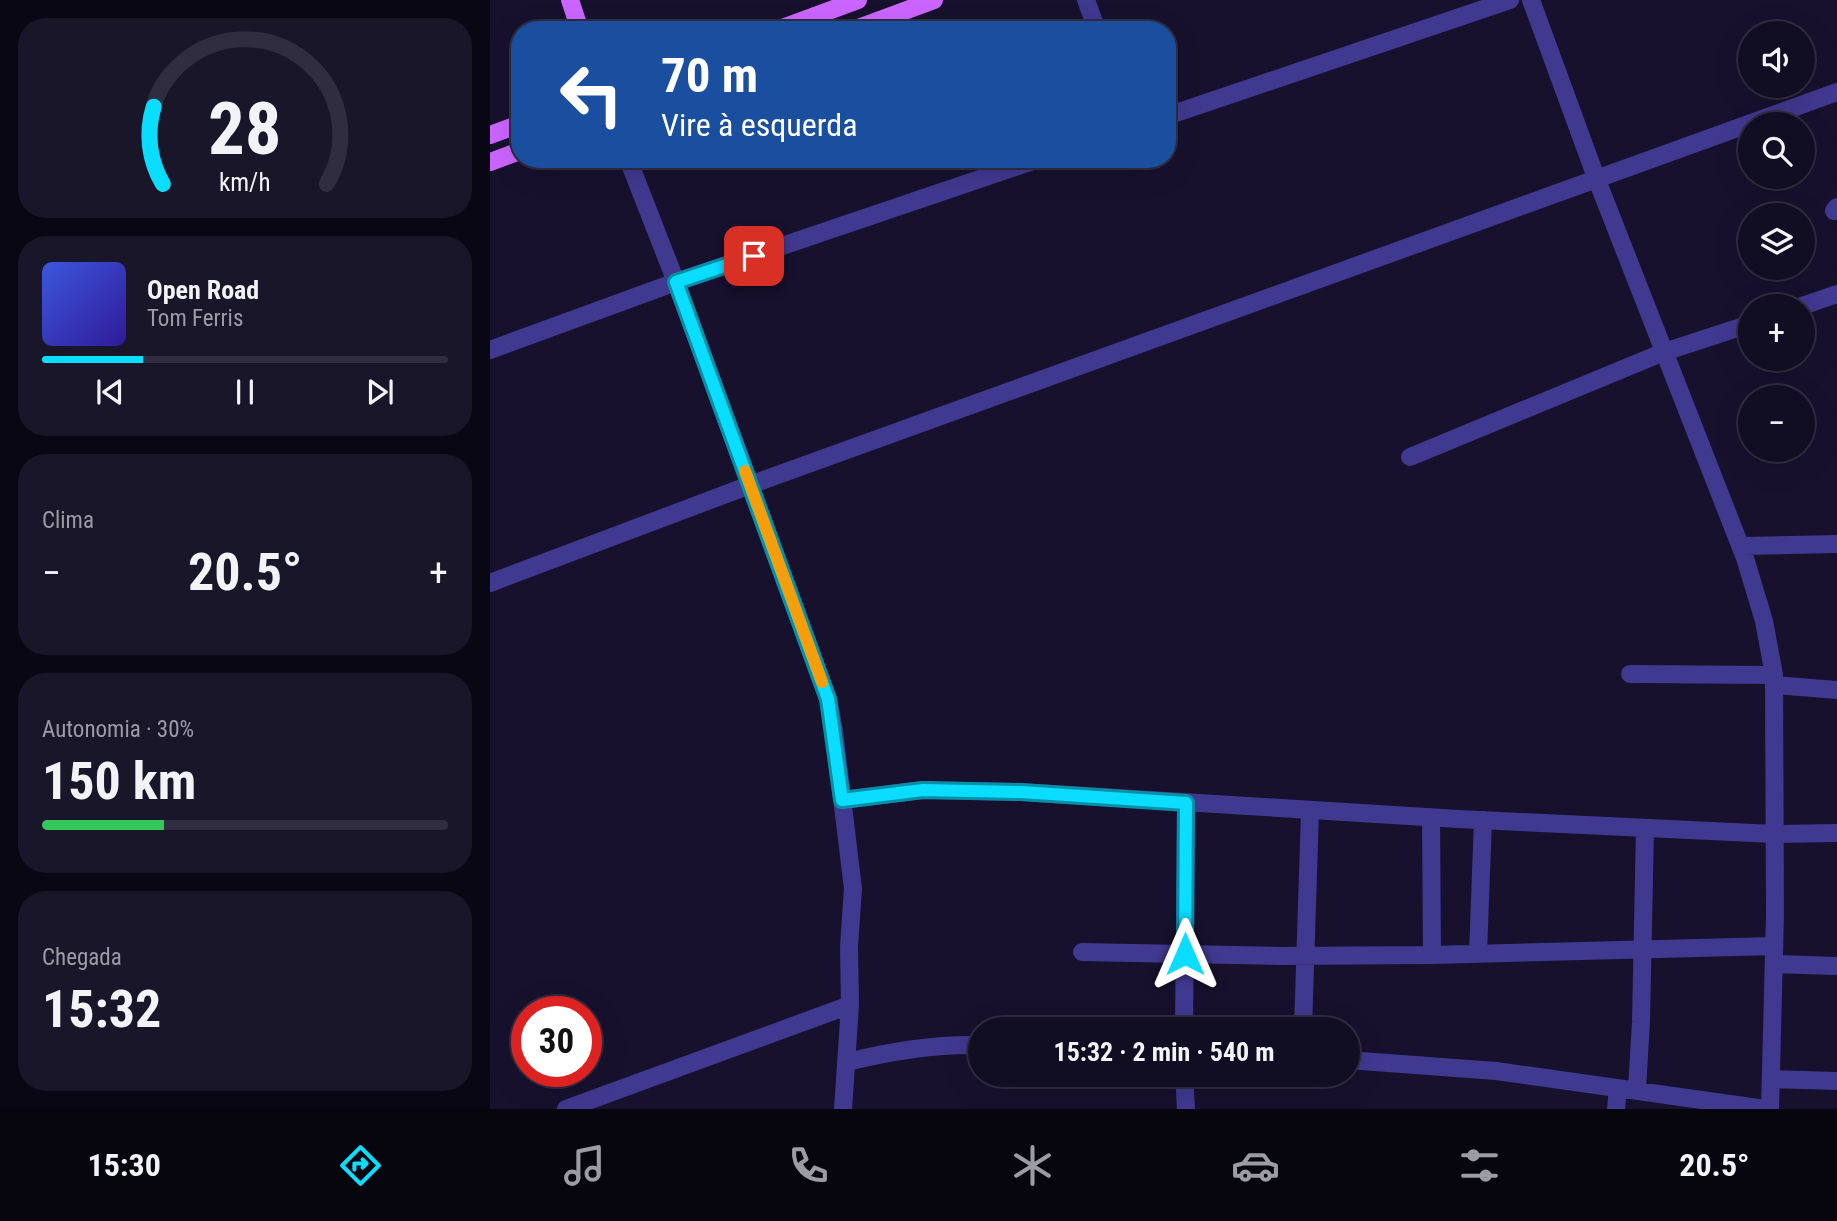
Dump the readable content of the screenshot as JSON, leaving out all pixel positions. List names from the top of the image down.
{
  "page": {
    "map_buttons": ["+", "−"],
    "turn": ["70 m", "Vire à esquerda"],
    "song": ["Open Road", "Tom Ferris"],
    "tile": [
      "Clima",
      ["Autonomia · 30%", "150 km"],
      ["Chegada", "15:32"]
    ],
    "heat": ["−", "20.5°", "+"],
    "limit": "30",
    "trip": "15:32 · 2 min · 540 m",
    "tabs": ["15:30", "20.5°"],
    "gauge": ["28", "km/h"]
  }
}
